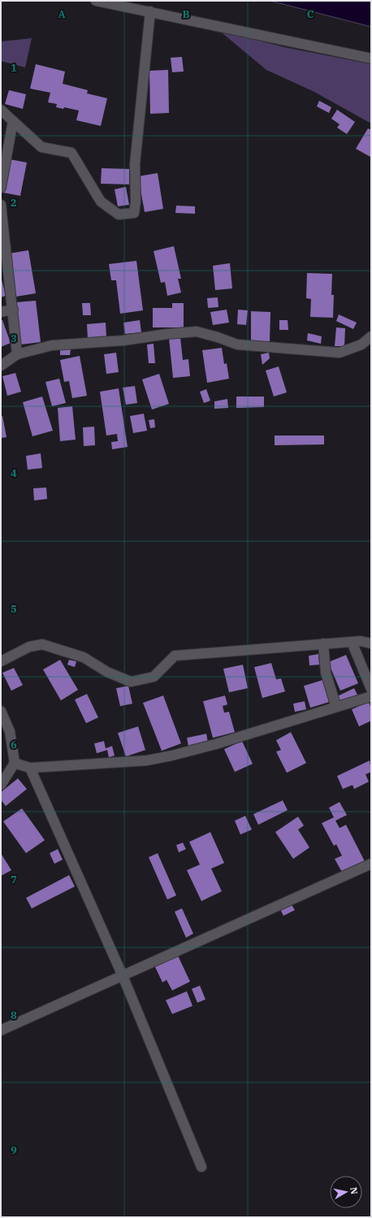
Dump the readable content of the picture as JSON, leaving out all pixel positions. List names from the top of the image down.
{
  "north": "right",
  "grid": {
    "columns": ["A", "B", "C"],
    "rows": [
      "1",
      "2",
      "3",
      "4",
      "5",
      "6",
      "7",
      "8",
      "9"
    ]
  }
}
